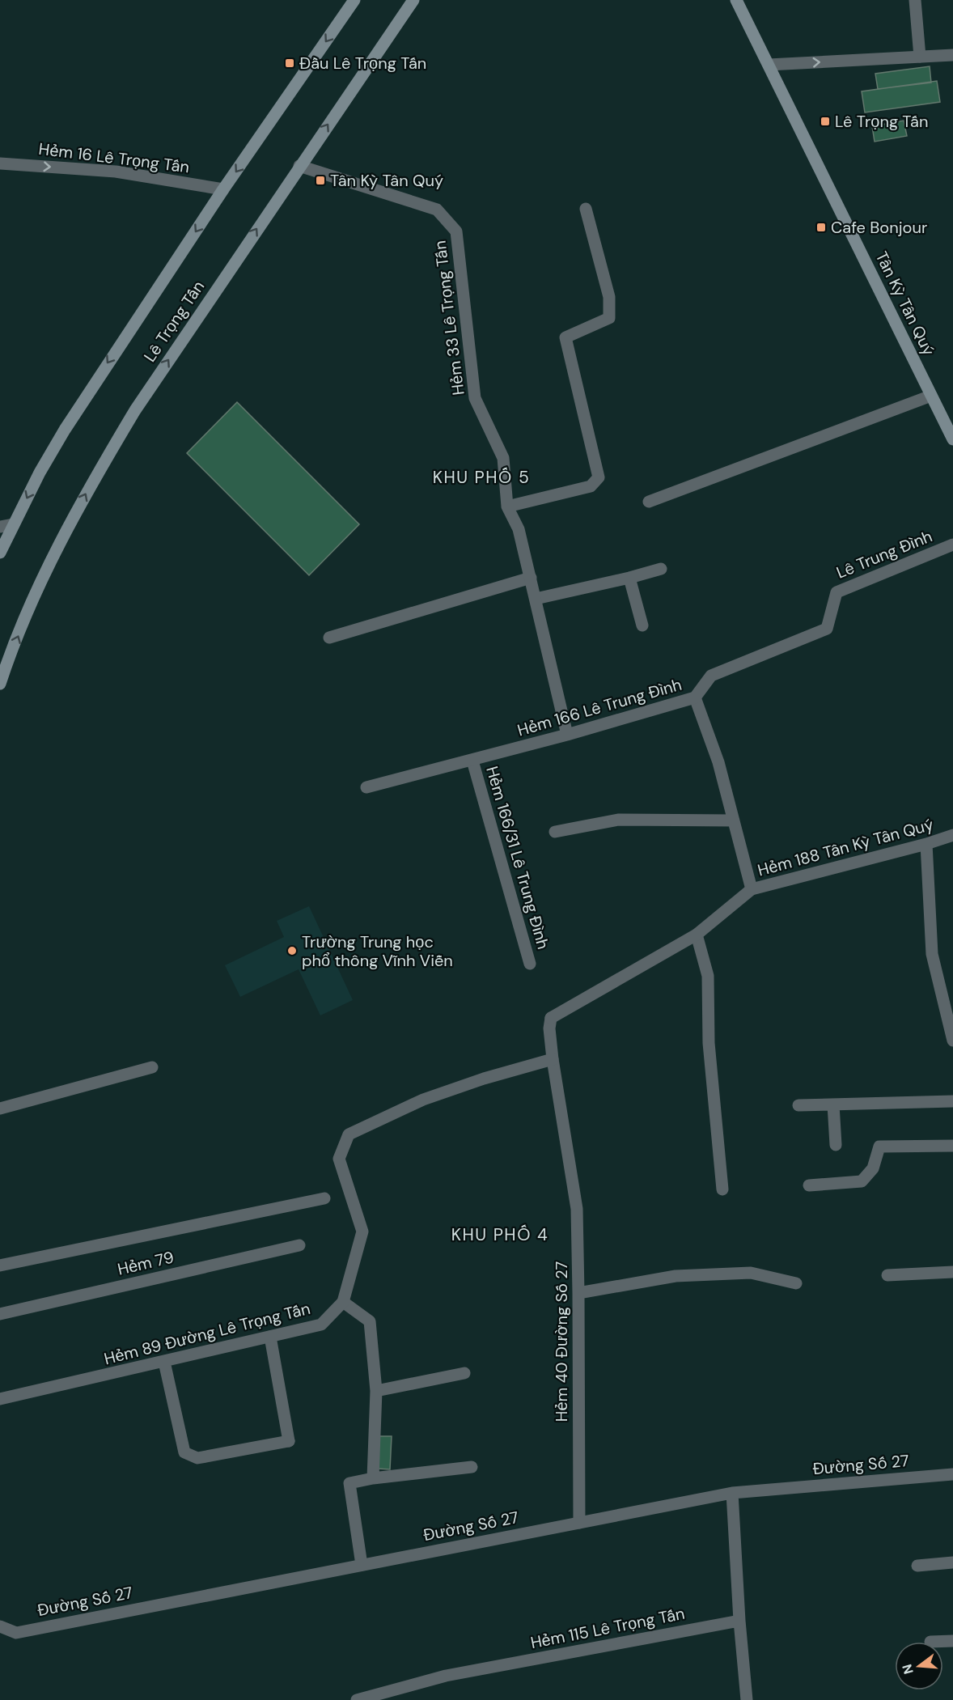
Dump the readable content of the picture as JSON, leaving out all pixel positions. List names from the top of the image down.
{
  "streets": {
    "main road": ["Tân Kỳ Tân Quý", "Lê Trọng Tấn"],
    "street": [
      "Hẻm 16 Lê Trọng Tấn",
      "Hẻm 33 Lê Trọng Tấn",
      "Lê Trung Đình",
      "Hẻm 166 Lê Trung Đình",
      "Hẻm 188 Tân Kỳ Tân Quý",
      "Hẻm 166/31 Lê Trung Đình",
      "Hẻm 79",
      "Hẻm 89 Đường Lê Trọng Tấn",
      "Hẻm 40 Đường Số 27",
      "Đường Số 27",
      "Hẻm 115 Lê Trọng Tấn"
    ]
  },
  "crossings": [
    ["Hẻm 16 Lê Trọng Tấn", "Lê Trọng Tấn"],
    ["Hẻm 33 Lê Trọng Tấn", "Lê Trọng Tấn"],
    ["Hẻm 33 Lê Trọng Tấn", "Hẻm 166 Lê Trung Đình"],
    ["Lê Trung Đình", "Hẻm 166 Lê Trung Đình"],
    ["Hẻm 166 Lê Trung Đình", "Hẻm 166/31 Lê Trung Đình"],
    ["Hẻm 188 Tân Kỳ Tân Quý", "Hẻm 40 Đường Số 27"],
    ["Hẻm 89 Đường Lê Trọng Tấn", "Hẻm 40 Đường Số 27"],
    ["Hẻm 40 Đường Số 27", "Đường Số 27"]
  ],
  "one_way": ["Hẻm 16 Lê Trọng Tấn"],
  "districts": ["KHU PHỐ 5", "KHU PHỐ 4"],
  "places": {
    "transit": [
      "Đầu Lê Trọng Tấn",
      "Lê Trọng Tấn",
      "Tân Kỳ Tân Quý",
      "Cafe Bonjour"
    ],
    "other": ["Trường Trung học phổ thông Vĩnh Viễn"]
  },
  "north": "left"
}
